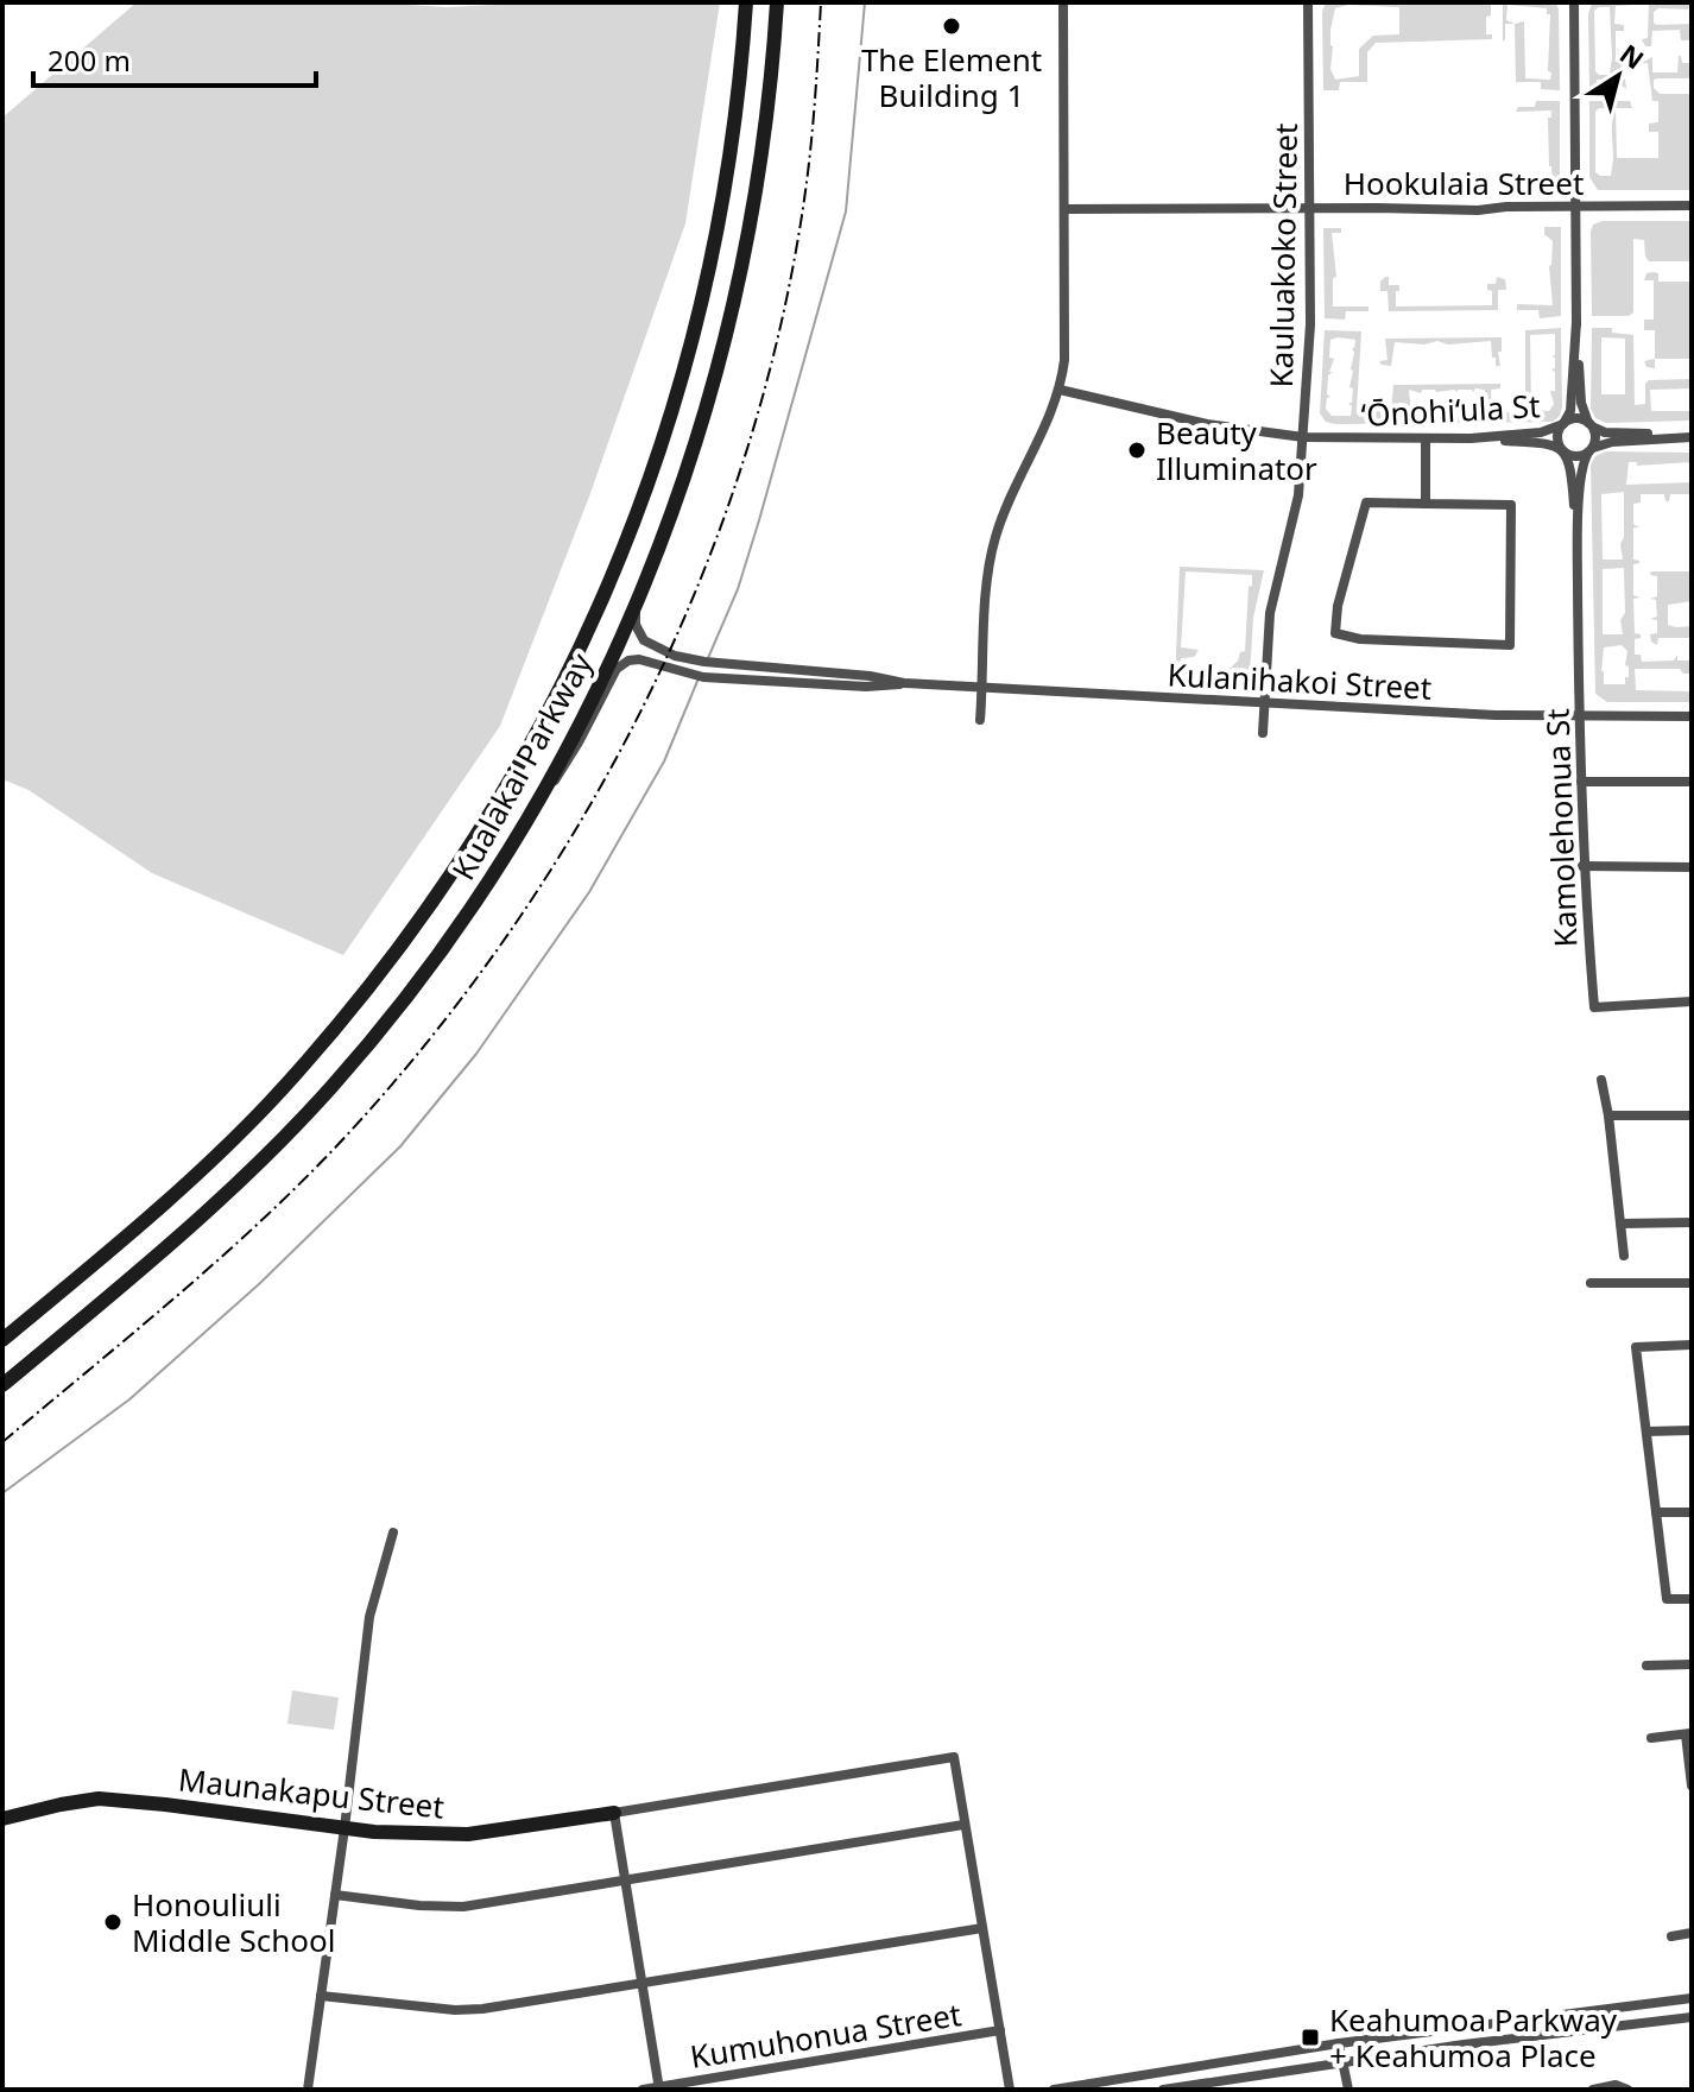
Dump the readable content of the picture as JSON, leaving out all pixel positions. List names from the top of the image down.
{
  "streets": {
    "main road": ["Kualakai Parkway", "Maunakapu Street"],
    "street": [
      "Hookulaia Street",
      "Kauluakoko Street",
      "‘Ōnohi‘ula St",
      "Kulanihakoi Street",
      "Kamolehonua St",
      "Kumuhonua Street"
    ]
  },
  "crossings": [
    ["Hookulaia Street", "Kauluakoko Street"],
    ["Kauluakoko Street", "‘Ōnohi‘ula St"],
    ["Kauluakoko Street", "Kulanihakoi Street"],
    ["‘Ōnohi‘ula St", "Kamolehonua St"],
    ["Kulanihakoi Street", "Kualakai Parkway"],
    ["Kulanihakoi Street", "Kamolehonua St"]
  ],
  "places": {
    "other": ["The Element Building 1", "Beauty Illuminator", "Honouliuli Middle School"],
    "transit": ["Keahumoa Parkway + Keahumoa Place"]
  },
  "scale_bar": "200 m",
  "north": "top right"
}
